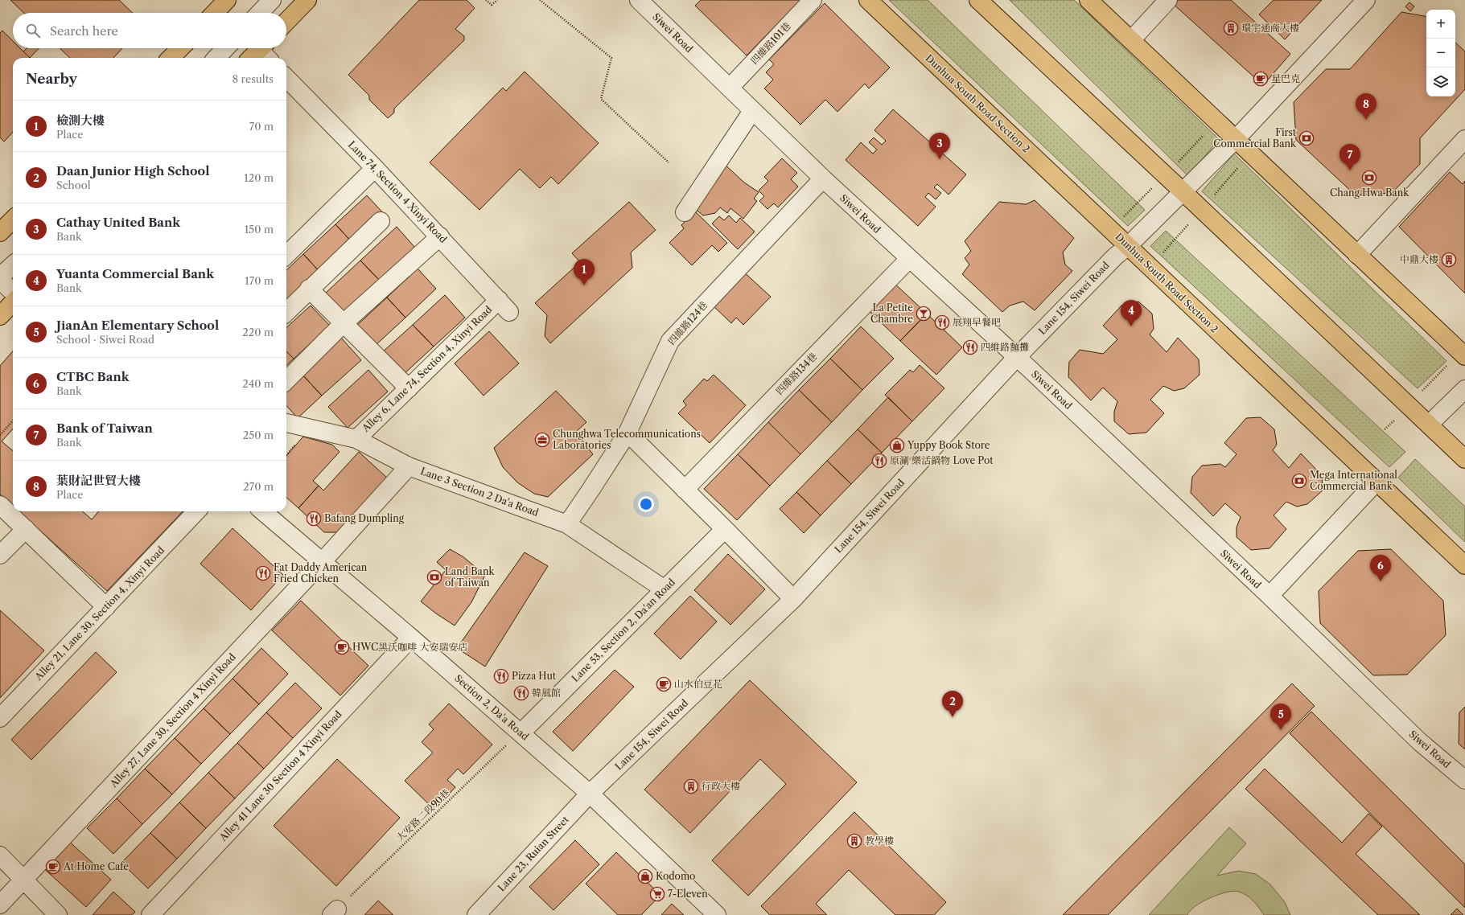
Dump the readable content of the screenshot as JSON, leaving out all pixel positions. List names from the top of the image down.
{
  "streets": {
    "main road": ["Dunhua South Road Section 2"],
    "street": [
      "Siwei Road",
      "四維路101巷",
      "Lane 74, Section 4 Xinyi Road",
      "Lane 154, Siwei Road",
      "四維路124巷",
      "Alley 6, Lane 74, Section 4, Xinyi Road",
      "四維路134巷",
      "Lane 3 Section 2 Da'a Road",
      "Alley 21, Lane 30, Section 4, Xinyi Road",
      "Lane 53, Section 2, Da'an Road",
      "Section 2, Da'a Road",
      "Alley 27, Lane 30, Section 4 Xinyi Road",
      "Alley 41 Lane 30 Section 4 Xinyi Road",
      "Lane 23, Ruian Street"
    ],
    "path": ["大安路二段90巷"]
  },
  "crossings": [
    ["Siwei Road", "四維路101巷"],
    ["Siwei Road", "Lane 154, Siwei Road"],
    ["Siwei Road", "四維路124巷"],
    ["Siwei Road", "四維路134巷"],
    ["Dunhua South Road Section 2", "Lane 154, Siwei Road"],
    ["Lane 74, Section 4 Xinyi Road", "Alley 6, Lane 74, Section 4, Xinyi Road"],
    ["Lane 154, Siwei Road", "Section 2, Da'a Road"],
    ["Lane 154, Siwei Road", "Lane 23, Ruian Street"],
    ["四維路124巷", "Lane 3 Section 2 Da'a Road"],
    ["Alley 6, Lane 74, Section 4, Xinyi Road", "Lane 3 Section 2 Da'a Road"],
    ["Lane 3 Section 2 Da'a Road", "Lane 53, Section 2, Da'an Road"],
    ["Lane 3 Section 2 Da'a Road", "Alley 27, Lane 30, Section 4 Xinyi Road"],
    ["Lane 53, Section 2, Da'an Road", "Section 2, Da'a Road"],
    ["Lane 53, Section 2, Da'an Road", "大安路二段90巷"],
    ["Section 2, Da'a Road", "Alley 27, Lane 30, Section 4 Xinyi Road"],
    ["Section 2, Da'a Road", "Alley 41 Lane 30 Section 4 Xinyi Road"],
    ["Section 2, Da'a Road", "大安路二段90巷"],
    ["Section 2, Da'a Road", "Lane 23, Ruian Street"]
  ],
  "places": {
    "building": [
      "環宇通商大樓",
      "中鼎大樓",
      "行政大樓",
      "教學樓"
    ],
    "cafe": [
      "星巴克",
      "HWC黑沃咖啡 大安瑞安店",
      "山水伯豆花",
      "At Home Cafe"
    ],
    "bank": [
      "First Commercial Bank",
      "Chang Hwa Bank",
      "Mega International Commercial Bank",
      "Land Bank of Taiwan"
    ],
    "bar": ["La Petite Chambre"],
    "restaurant": [
      "展翔早餐吧",
      "四維路麵攤",
      "原涮 樂活鍋物 Love Pot",
      "Bafang Dumpling",
      "Fat Daddy American Fried Chicken",
      "Pizza Hut",
      "韓風館"
    ],
    "office": ["Chunghwa Telecommunications Laboratories"],
    "shop": ["Yuppy Book Store", "Kodomo"],
    "supermarket": ["7-Eleven"]
  },
  "page": {
    "map_buttons": ["+", "−"],
    "search": "Search here",
    "heading": ["Nearby", "8 results"],
    "pins": [
      "8",
      "3",
      "7",
      "1",
      "4",
      "6",
      "2",
      "5"
    ],
    "list": [
      {
        "mark": "1",
        "name": "檢測大樓",
        "note": "Place",
        "value": "70 m"
      },
      {
        "mark": "2",
        "name": "Daan Junior High School",
        "note": "School",
        "value": "120 m"
      },
      {
        "mark": "3",
        "name": "Cathay United Bank",
        "note": "Bank",
        "value": "150 m"
      },
      {
        "mark": "4",
        "name": "Yuanta Commercial Bank",
        "note": "Bank",
        "value": "170 m"
      },
      {
        "mark": "5",
        "name": "JianAn Elementary School",
        "note": "School · Siwei Road",
        "value": "220 m"
      },
      {
        "mark": "6",
        "name": "CTBC Bank",
        "note": "Bank",
        "value": "240 m"
      },
      {
        "mark": "7",
        "name": "Bank of Taiwan",
        "note": "Bank",
        "value": "250 m"
      },
      {
        "mark": "8",
        "name": "葉財記世貿大樓",
        "note": "Place",
        "value": "270 m"
      }
    ]
  }
}
